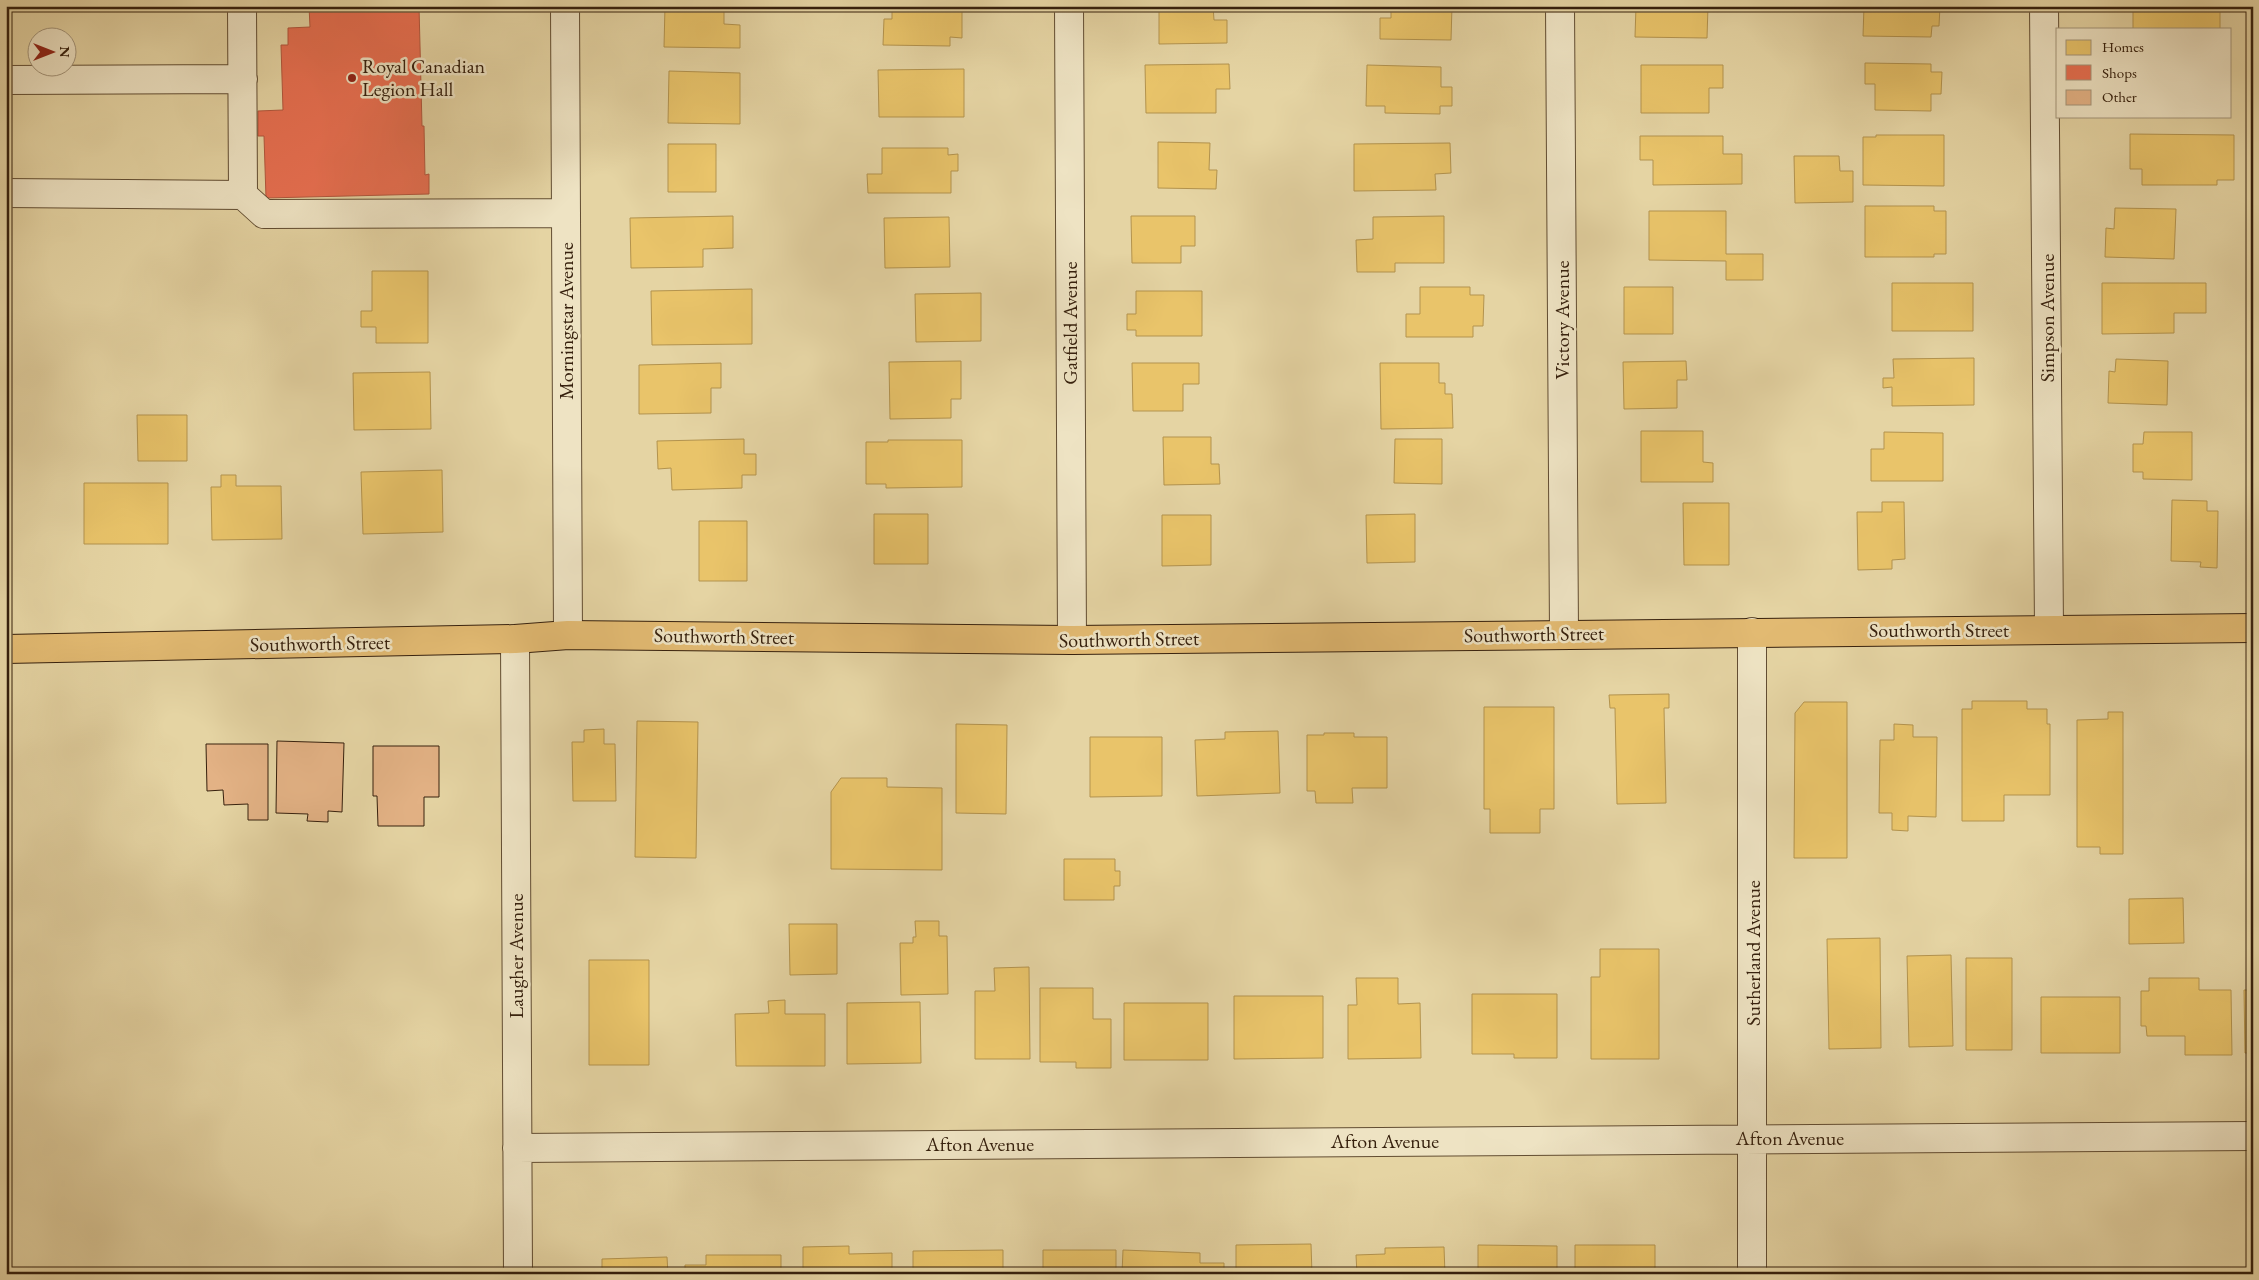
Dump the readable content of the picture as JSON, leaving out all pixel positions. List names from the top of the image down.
{
  "streets": {
    "main road": ["Southworth Street"],
    "street": [
      "Simpson Avenue",
      "Victory Avenue",
      "Morningstar Avenue",
      "Gatfield Avenue",
      "Sutherland Avenue",
      "Laugher Avenue",
      "Afton Avenue"
    ]
  },
  "crossings": [
    ["Simpson Avenue", "Southworth Street"],
    ["Victory Avenue", "Southworth Street"],
    ["Morningstar Avenue", "Southworth Street"],
    ["Gatfield Avenue", "Southworth Street"],
    ["Southworth Street", "Sutherland Avenue"],
    ["Southworth Street", "Laugher Avenue"],
    ["Sutherland Avenue", "Afton Avenue"],
    ["Laugher Avenue", "Afton Avenue"]
  ],
  "places": ["Royal Canadian Legion Hall"],
  "legend": ["Homes", "Shops", "Other"],
  "north": "right"
}
